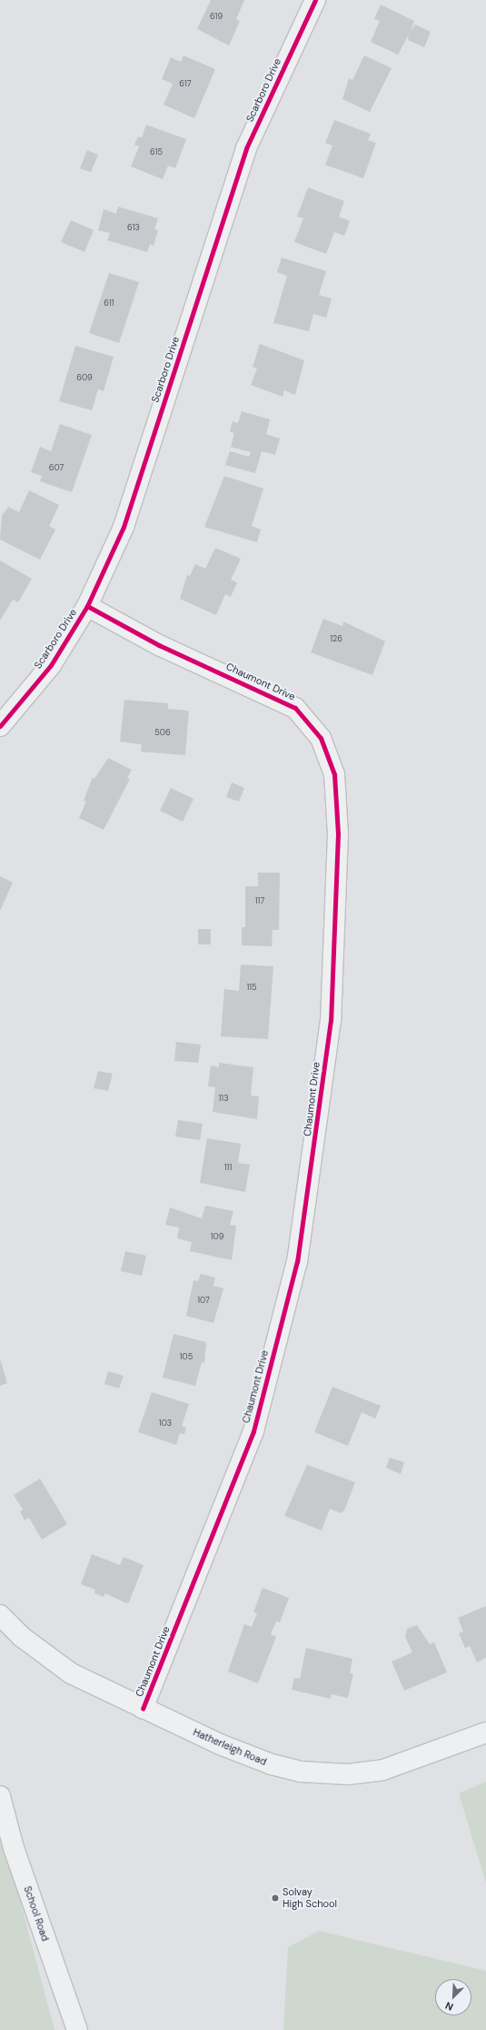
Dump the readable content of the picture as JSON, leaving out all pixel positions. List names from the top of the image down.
{
  "streets": {
    "street": [
      "Scarboro Drive",
      "Chaumont Drive",
      "Hatherleigh Road",
      "School Road"
    ]
  },
  "crossings": [
    ["Scarboro Drive", "Chaumont Drive"],
    ["Chaumont Drive", "Hatherleigh Road"]
  ],
  "places": ["Solvay High School"],
  "house_numbers": [
    "619",
    "617",
    "615",
    "613",
    "611",
    "609",
    "607",
    "126",
    "506",
    "117",
    "115",
    "113",
    "111",
    "109",
    "107",
    "105",
    "103"
  ],
  "north": "bottom left"
}
